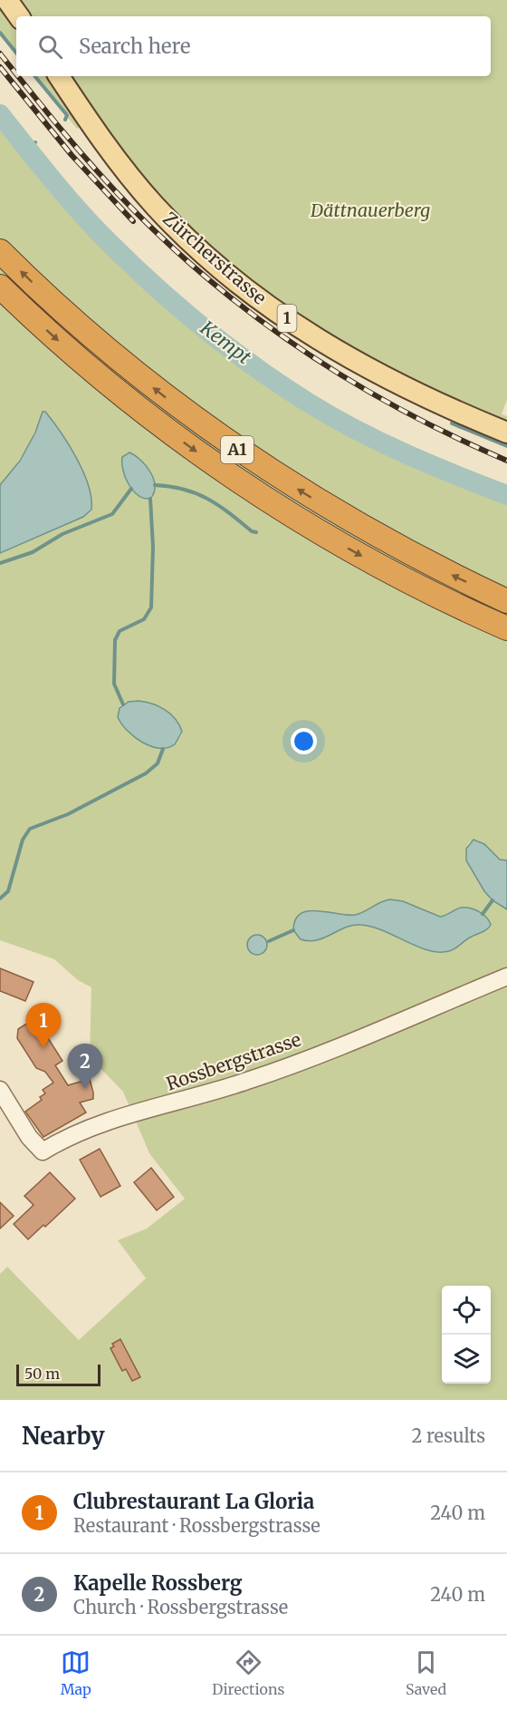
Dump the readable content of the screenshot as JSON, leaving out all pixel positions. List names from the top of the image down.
{
  "streets": {
    "highway": ["A1"],
    "main road": ["Zürcherstrasse", "1"],
    "street": ["Rossbergstrasse"]
  },
  "water": ["Kempt"],
  "parks": ["Dättnauerberg"],
  "scale_bar": "50 m",
  "page": {
    "search": "Search here",
    "pins": ["1", "2"],
    "scale": "50 m",
    "heading": ["Nearby", "2 results"],
    "list": [
      {
        "mark": "1",
        "name": "Clubrestaurant La Gloria",
        "note": "Restaurant · Rossbergstrasse",
        "value": "240 m"
      },
      {
        "mark": "2",
        "name": "Kapelle Rossberg",
        "note": "Church · Rossbergstrasse",
        "value": "240 m"
      }
    ],
    "nav": ["Map", "Directions", "Saved"]
  }
}
